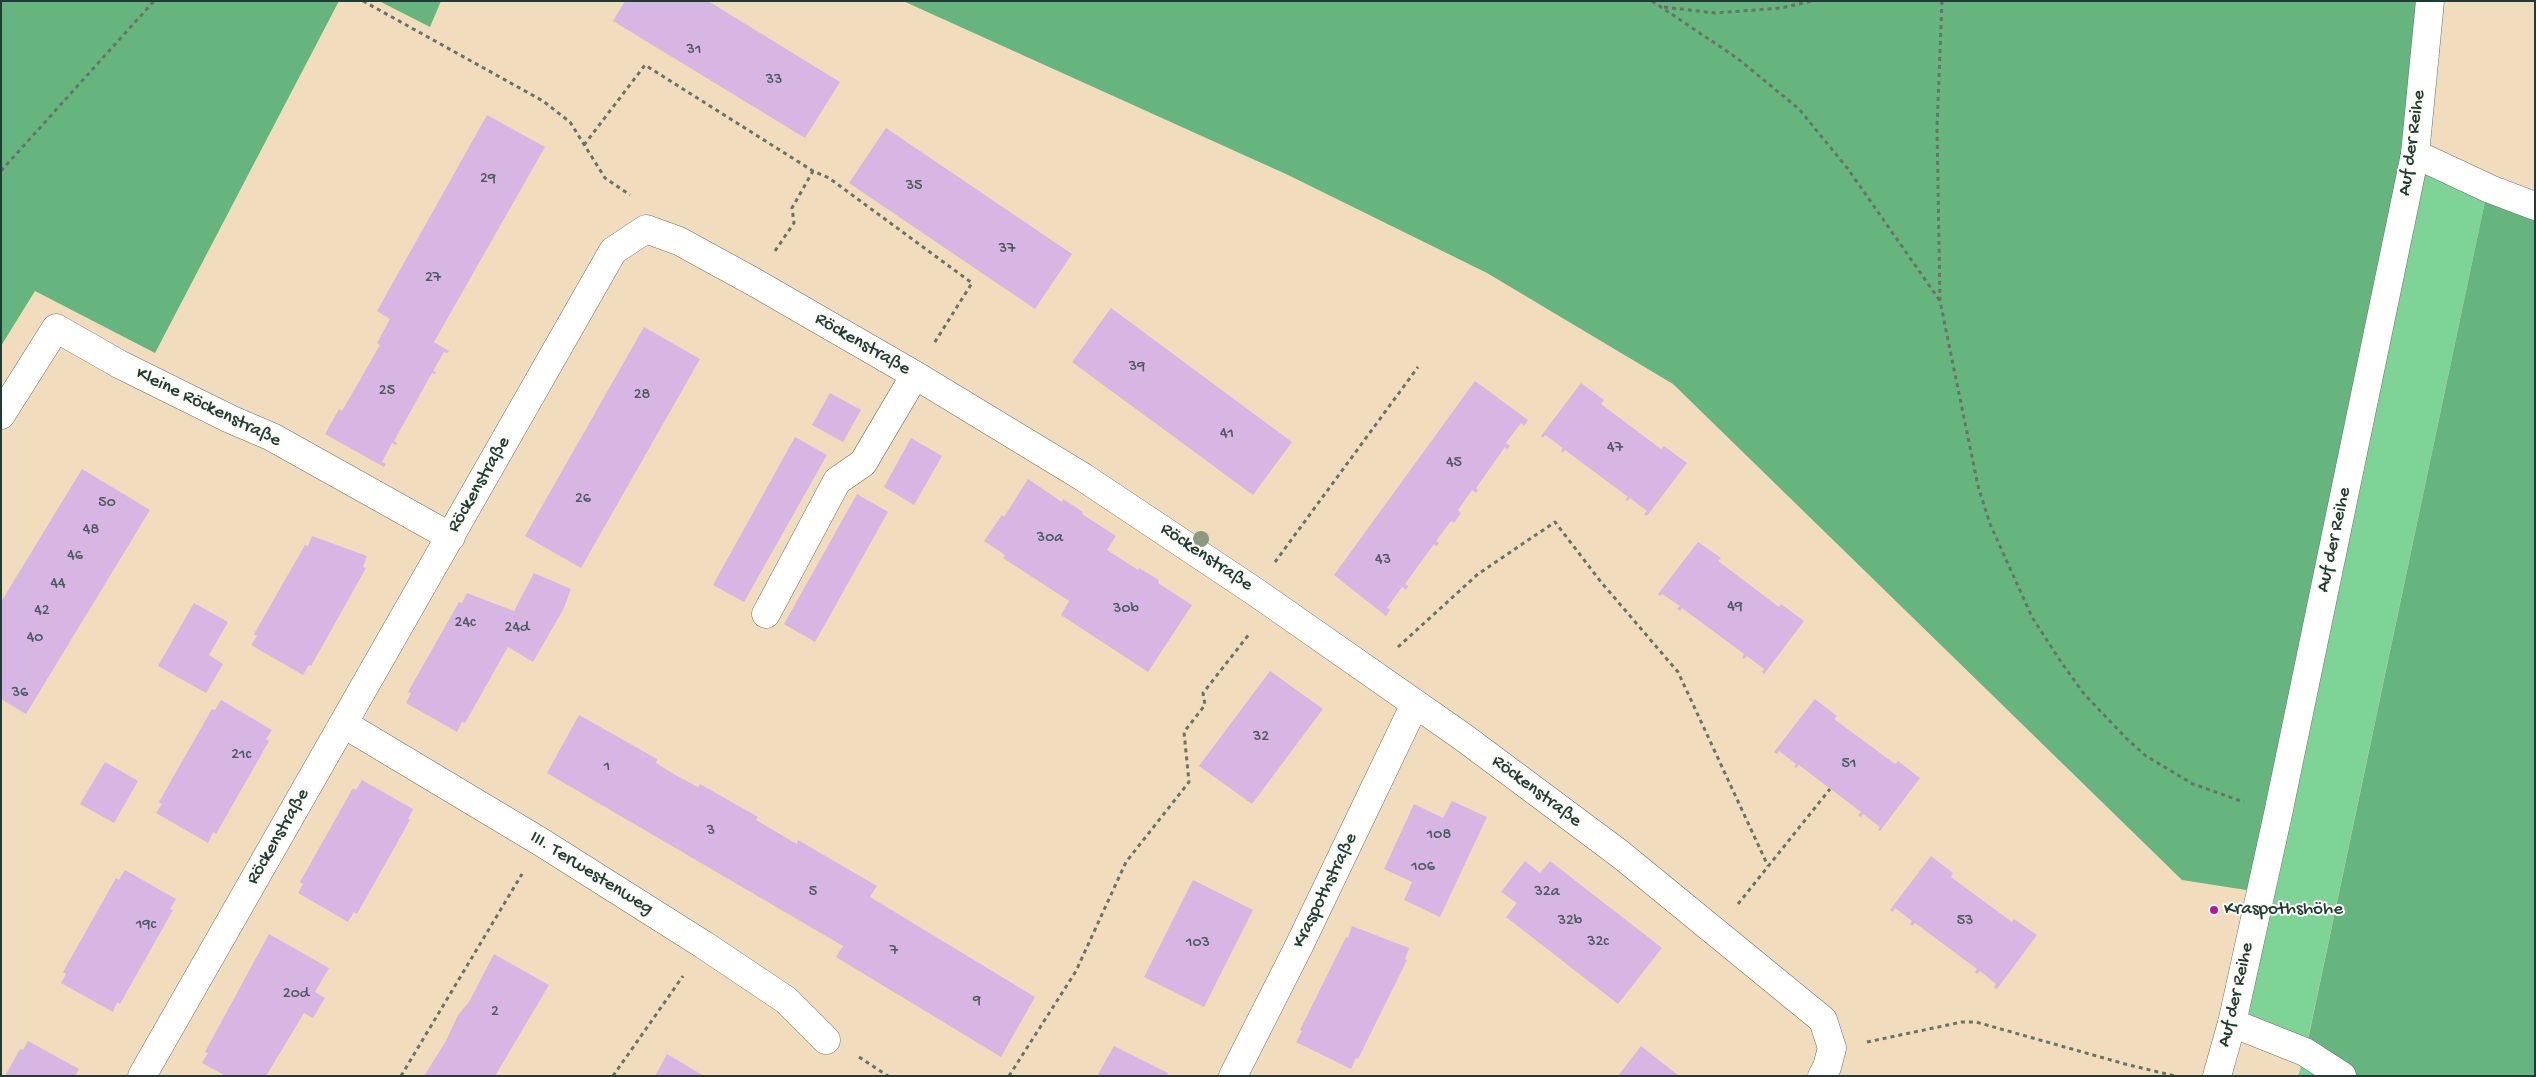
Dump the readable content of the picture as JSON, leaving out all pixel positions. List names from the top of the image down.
{
  "streets": {
    "street": [
      "Auf der Reihe",
      "Röckenstraße",
      "Kleine Röckenstraße",
      "III. Terwestenweg",
      "Kraspothstraße"
    ]
  },
  "crossings": [
    ["Röckenstraße", "Kleine Röckenstraße"],
    ["Röckenstraße", "III. Terwestenweg"],
    ["Röckenstraße", "Kraspothstraße"]
  ],
  "places": ["Kraspothshöhe"],
  "house_numbers": [
    "31",
    "33",
    "29",
    "35",
    "37",
    "27",
    "39",
    "25",
    "28",
    "41",
    "47",
    "45",
    "26",
    "50",
    "48",
    "30a",
    "46",
    "43",
    "44",
    "49",
    "30b",
    "42",
    "24c",
    "24d",
    "40",
    "36",
    "32",
    "21c",
    "51",
    "1",
    "3",
    "108",
    "106",
    "5",
    "32a",
    "32b",
    "53",
    "19c",
    "32c",
    "103",
    "7",
    "20d",
    "9",
    "2"
  ]
}
